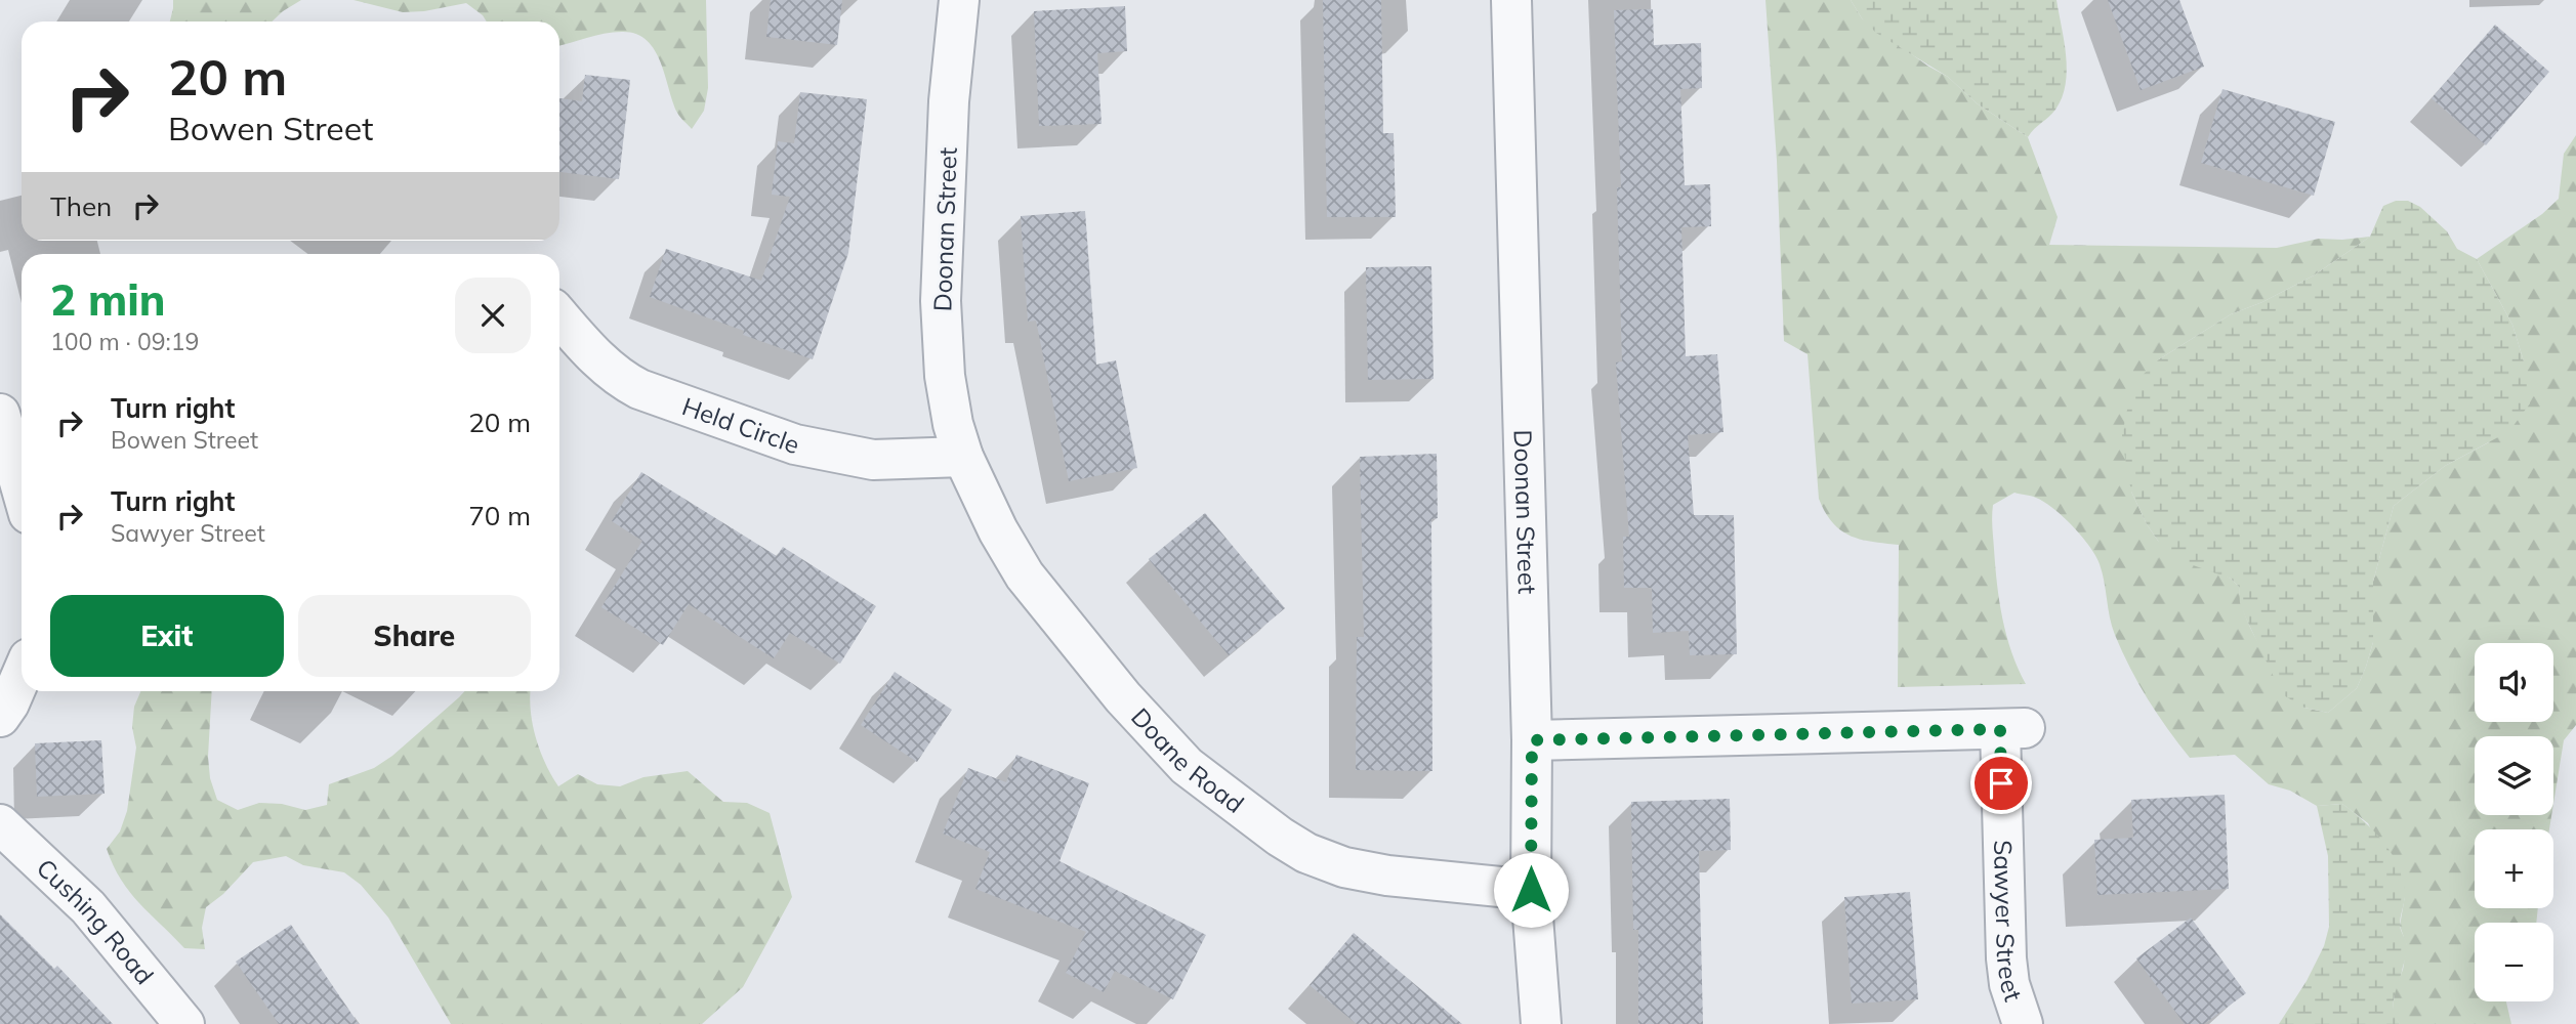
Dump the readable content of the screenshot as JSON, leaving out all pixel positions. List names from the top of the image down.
{
  "streets": {
    "street": [
      "Doonan Street",
      "Held Circle",
      "Doane Road",
      "Sawyer Street",
      "Cushing Road"
    ]
  },
  "crossings": [
    ["Doonan Street", "Held Circle"],
    ["Doonan Street", "Doane Road"],
    ["Doonan Street", "Sawyer Street"],
    ["Held Circle", "Doane Road"]
  ],
  "page": {
    "turn": ["20 m", "Bowen Street"],
    "then": "Then",
    "heading": ["2 min", "100 m · 09:19"],
    "list": [
      {
        "name": "Turn right",
        "note": "Bowen Street",
        "value": "20 m"
      },
      {
        "name": "Turn right",
        "note": "Sawyer Street",
        "value": "70 m"
      }
    ],
    "buttons": ["Exit", "Share"],
    "map_buttons": ["+", "−"]
  }
}
